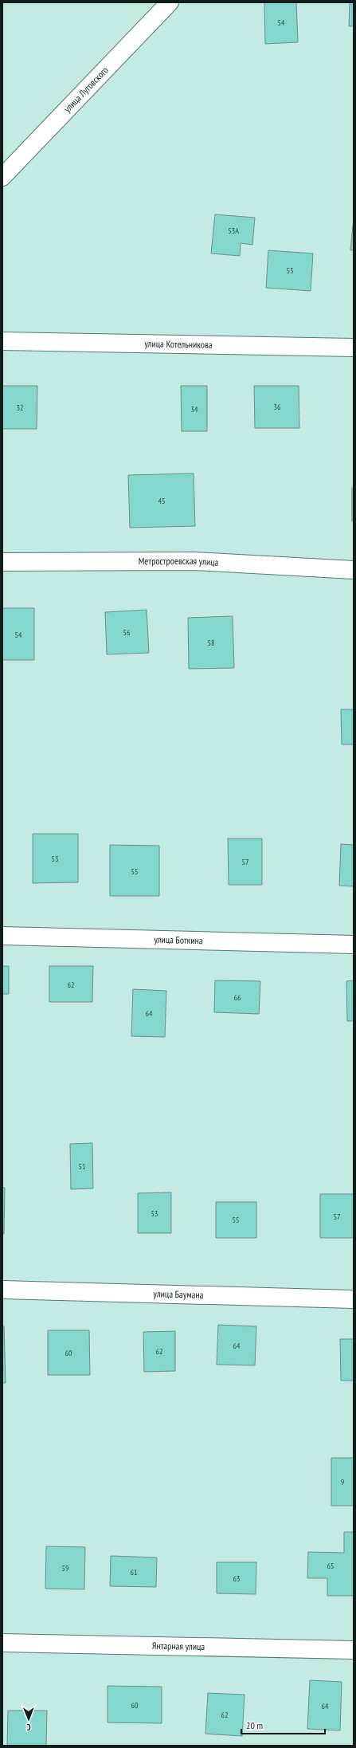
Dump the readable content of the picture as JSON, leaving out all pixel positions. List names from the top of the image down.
{
  "streets": {
    "street": [
      "улица Луговского",
      "улица Котельникова",
      "Метростроевская улица",
      "улица Боткина",
      "улица Баумана",
      "Янтарная улица"
    ]
  },
  "house_numbers": [
    "54",
    "53А",
    "53",
    "36",
    "32",
    "34",
    "45",
    "56",
    "54",
    "58",
    "53",
    "57",
    "55",
    "62",
    "66",
    "64",
    "51",
    "53",
    "57",
    "55",
    "64",
    "62",
    "60",
    "9",
    "65",
    "59",
    "61",
    "63",
    "60",
    "64",
    "62"
  ],
  "scale_bar": "20 m",
  "north": "bottom"
}
